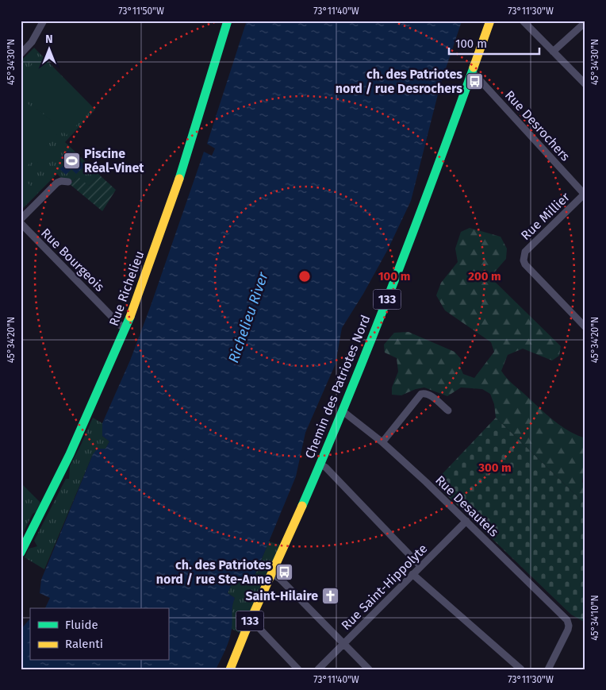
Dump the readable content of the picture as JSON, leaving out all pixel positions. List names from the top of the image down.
{
  "streets": {
    "main road": ["Rue Richelieu", "133", "Chemin des Patriotes Nord"],
    "street": [
      "Rue Desrochers",
      "Rue Millier",
      "Rue Bourgeois",
      "Rue Desautels",
      "Rue Saint-Hippolyte"
    ]
  },
  "crossings": [
    ["Rue Desrochers", "Rue Millier"],
    ["Rue Desrochers", "Chemin des Patriotes Nord"],
    ["Rue Bourgeois", "Rue Richelieu"],
    ["Chemin des Patriotes Nord", "Rue Desautels"],
    ["Rue Desautels", "Rue Saint-Hippolyte"]
  ],
  "water": ["Richelieu River"],
  "places": {
    "bus stop": ["ch. des Patriotes nord / rue Desrochers", "ch. des Patriotes nord / rue Ste-Anne"],
    "sports": ["Piscine Réal-Vinet"],
    "church": ["Saint-Hilaire"]
  },
  "legend": ["Fluide", "Ralenti"],
  "scale_bar": "100 m",
  "north": "top",
  "coordinates": [
    "73°11'50\"W",
    "73°11'40\"W",
    "73°11'30\"W",
    "45°34'30\"N",
    "45°34'20\"N",
    "45°34'10\"N"
  ],
  "rings": ["100 m", "200 m", "300 m"]
}
